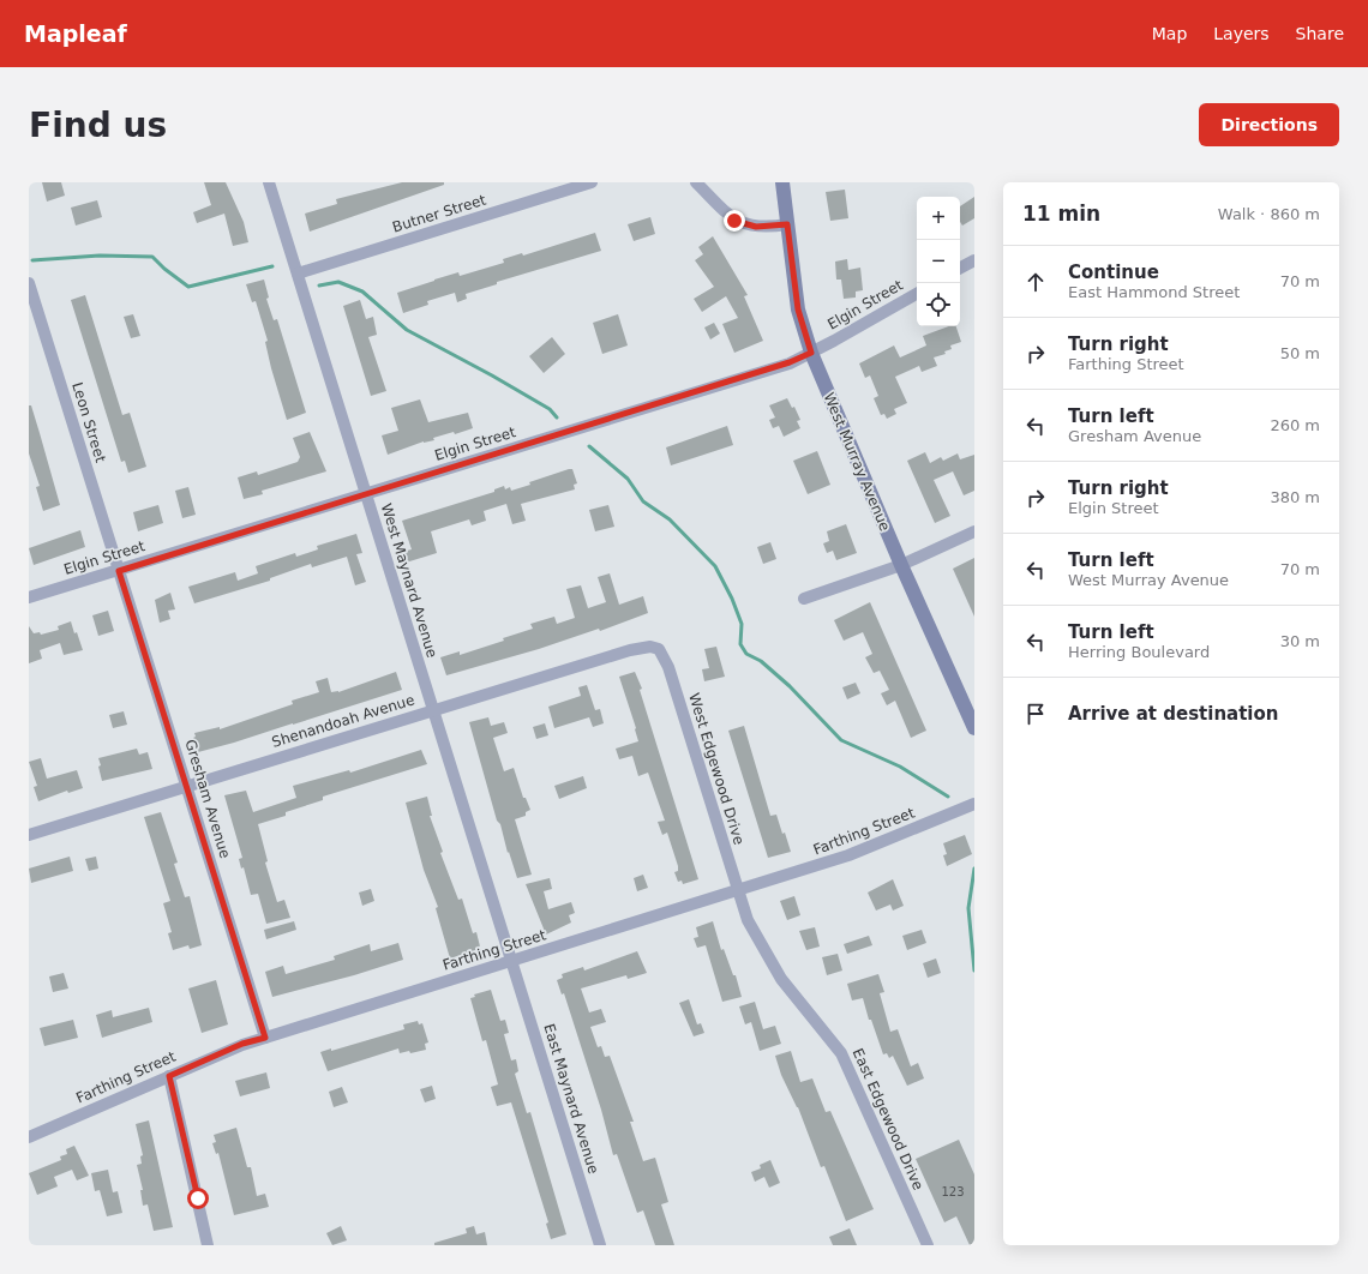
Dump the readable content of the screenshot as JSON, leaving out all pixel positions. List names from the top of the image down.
{
  "streets": {
    "street": [
      "Butner Street",
      "Elgin Street",
      "Leon Street",
      "West Murray Avenue",
      "West Maynard Avenue",
      "Shenandoah Avenue",
      "West Edgewood Drive",
      "Gresham Avenue",
      "Farthing Street",
      "East Maynard Avenue",
      "East Edgewood Drive"
    ]
  },
  "crossings": [
    ["Butner Street", "West Maynard Avenue"],
    ["Elgin Street", "Leon Street"],
    ["Elgin Street", "West Murray Avenue"],
    ["Elgin Street", "West Maynard Avenue"],
    ["Elgin Street", "Gresham Avenue"],
    ["Leon Street", "Gresham Avenue"],
    ["West Maynard Avenue", "Shenandoah Avenue"],
    ["West Maynard Avenue", "Farthing Street"],
    ["West Maynard Avenue", "East Maynard Avenue"],
    ["Shenandoah Avenue", "West Edgewood Drive"],
    ["Shenandoah Avenue", "Gresham Avenue"],
    ["West Edgewood Drive", "Farthing Street"],
    ["West Edgewood Drive", "East Edgewood Drive"],
    ["Gresham Avenue", "Farthing Street"],
    ["Farthing Street", "East Maynard Avenue"],
    ["Farthing Street", "East Edgewood Drive"]
  ],
  "house_numbers": ["123"],
  "page": {
    "header": "Mapleaf",
    "nav": ["Map", "Layers", "Share"],
    "buttons": "Directions",
    "title": "Find us",
    "heading": ["11 min", "Walk · 860 m"],
    "map_buttons": ["+", "−"],
    "list": [
      ["Continue", "East Hammond Street", "70 m"],
      ["Turn right", "Farthing Street", "50 m"],
      ["Turn left", "Gresham Avenue", "260 m"],
      ["Turn right", "Elgin Street", "380 m"],
      ["Turn left", "West Murray Avenue", "70 m"],
      ["Turn left", "Herring Boulevard", "30 m"],
      "Arrive at destination"
    ]
  }
}
